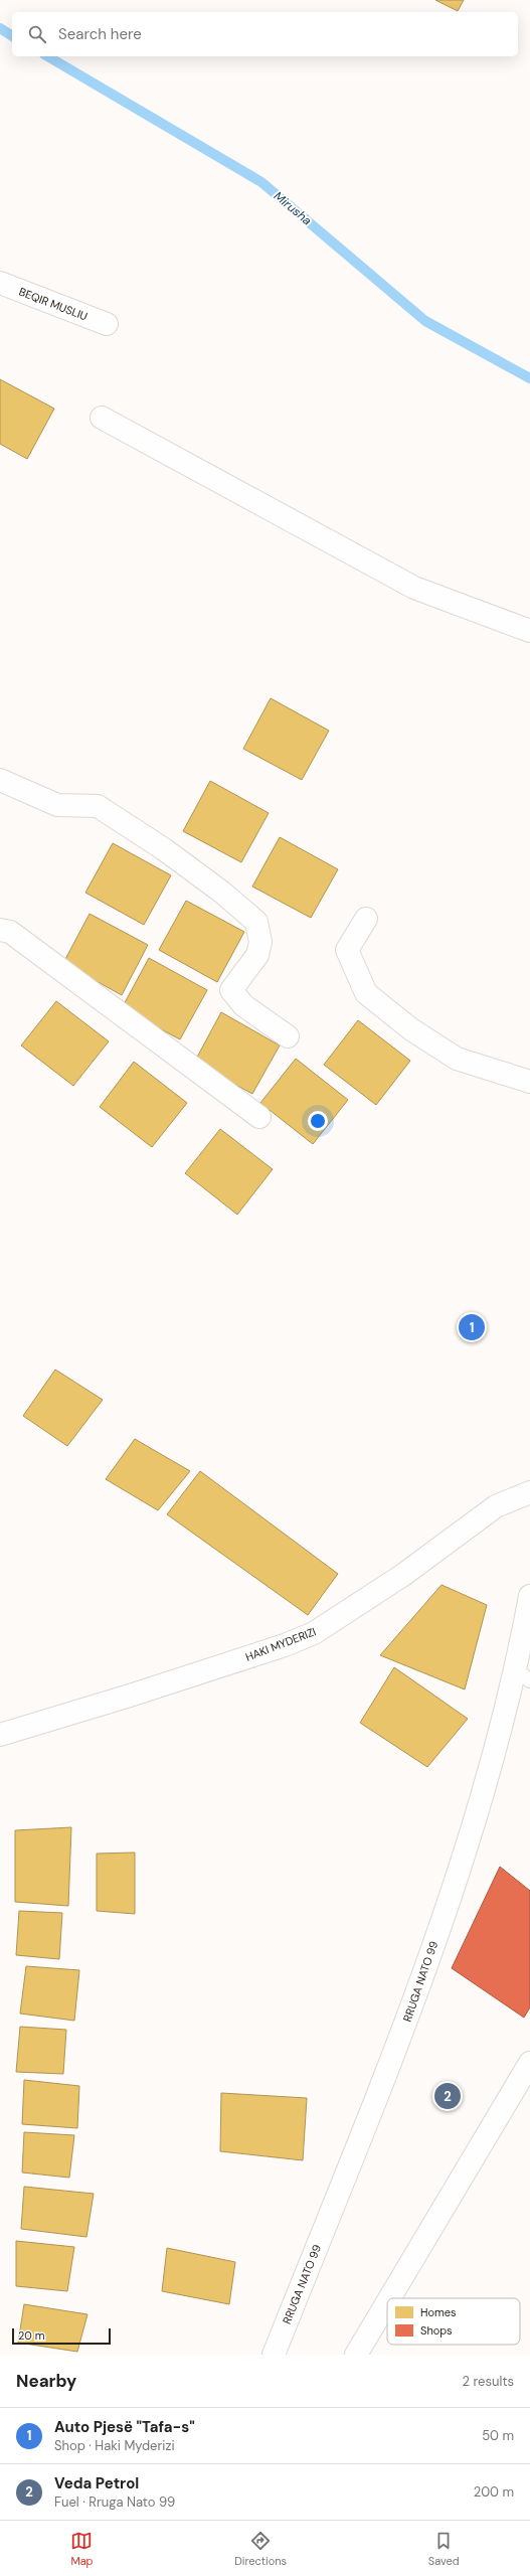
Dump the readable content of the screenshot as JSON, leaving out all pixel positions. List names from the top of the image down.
{
  "streets": {
    "street": ["BEQIR MUSLIU", "HAKI MYDERIZI", "RRUGA NATO 99"]
  },
  "water": ["Mirusha"],
  "legend": ["Homes", "Shops"],
  "scale_bar": "20 m",
  "page": {
    "search": "Search here",
    "pins": ["1", "2"],
    "scale": "20 m",
    "heading": ["Nearby", "2 results"],
    "list": [
      {
        "mark": "1",
        "name": "Auto Pjesë \"Tafa-s\"",
        "note": "Shop · Haki Myderizi",
        "value": "50 m"
      },
      {
        "mark": "2",
        "name": "Veda Petrol",
        "note": "Fuel · Rruga Nato 99",
        "value": "200 m"
      }
    ],
    "nav": ["Map", "Directions", "Saved"]
  }
}
